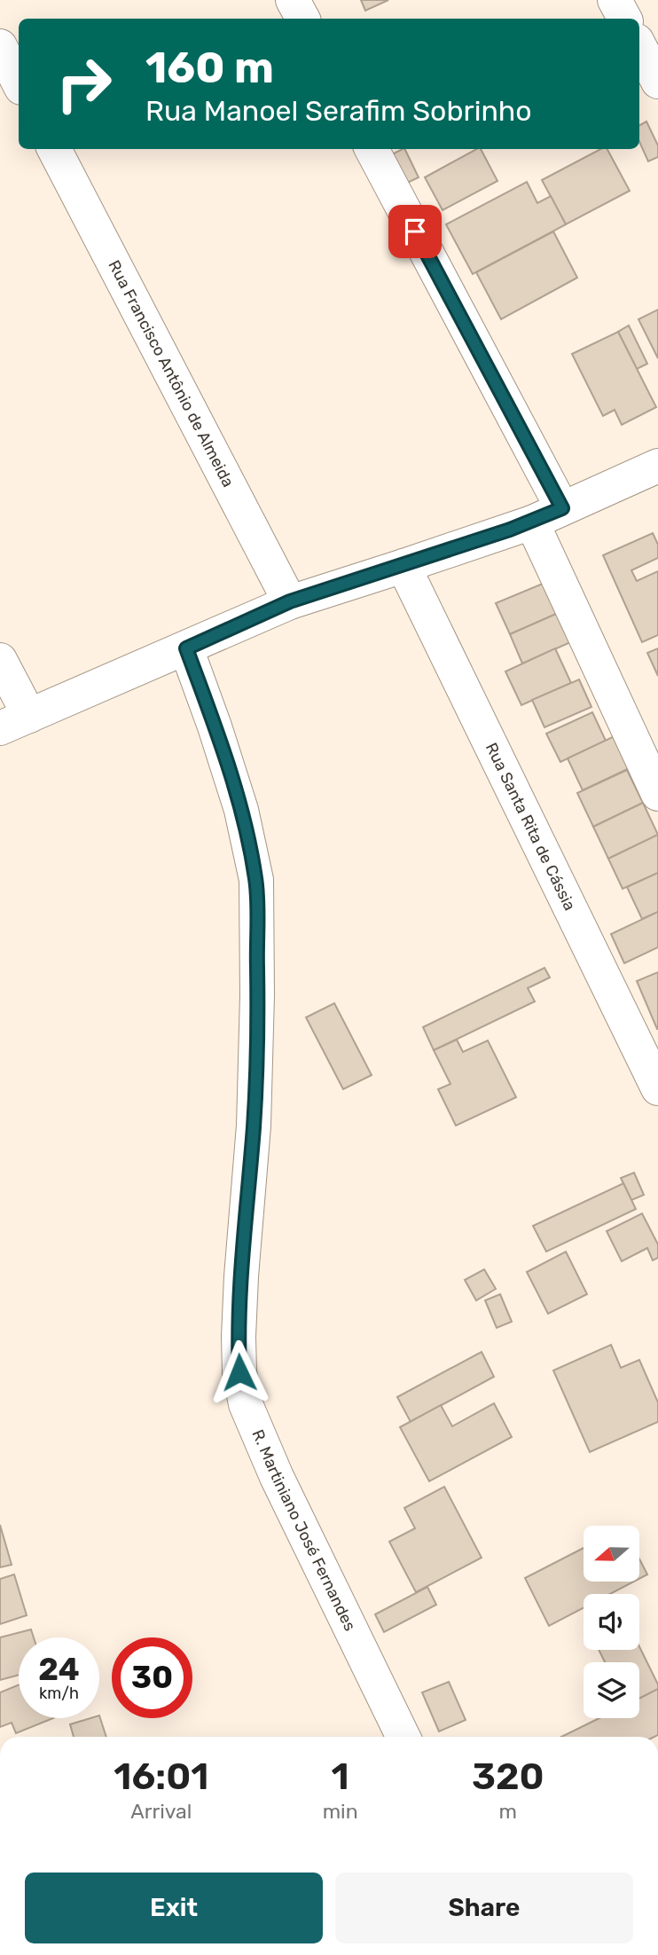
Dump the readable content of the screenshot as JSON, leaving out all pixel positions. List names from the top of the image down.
{
  "streets": {
    "street": ["Rua Francisco Antônio de Almeida", "Rua Santa Rita de Cássia", "R. Martiniano José Fernandes"]
  },
  "north": "left",
  "page": {
    "turn": ["160 m", "Rua Manoel Serafim Sobrinho"],
    "speed": "24 km/h",
    "limit": "30",
    "eta": [
      "16:01",
      "Arrival",
      "1",
      "min",
      "320",
      "m"
    ],
    "buttons": ["Exit", "Share"]
  }
}
